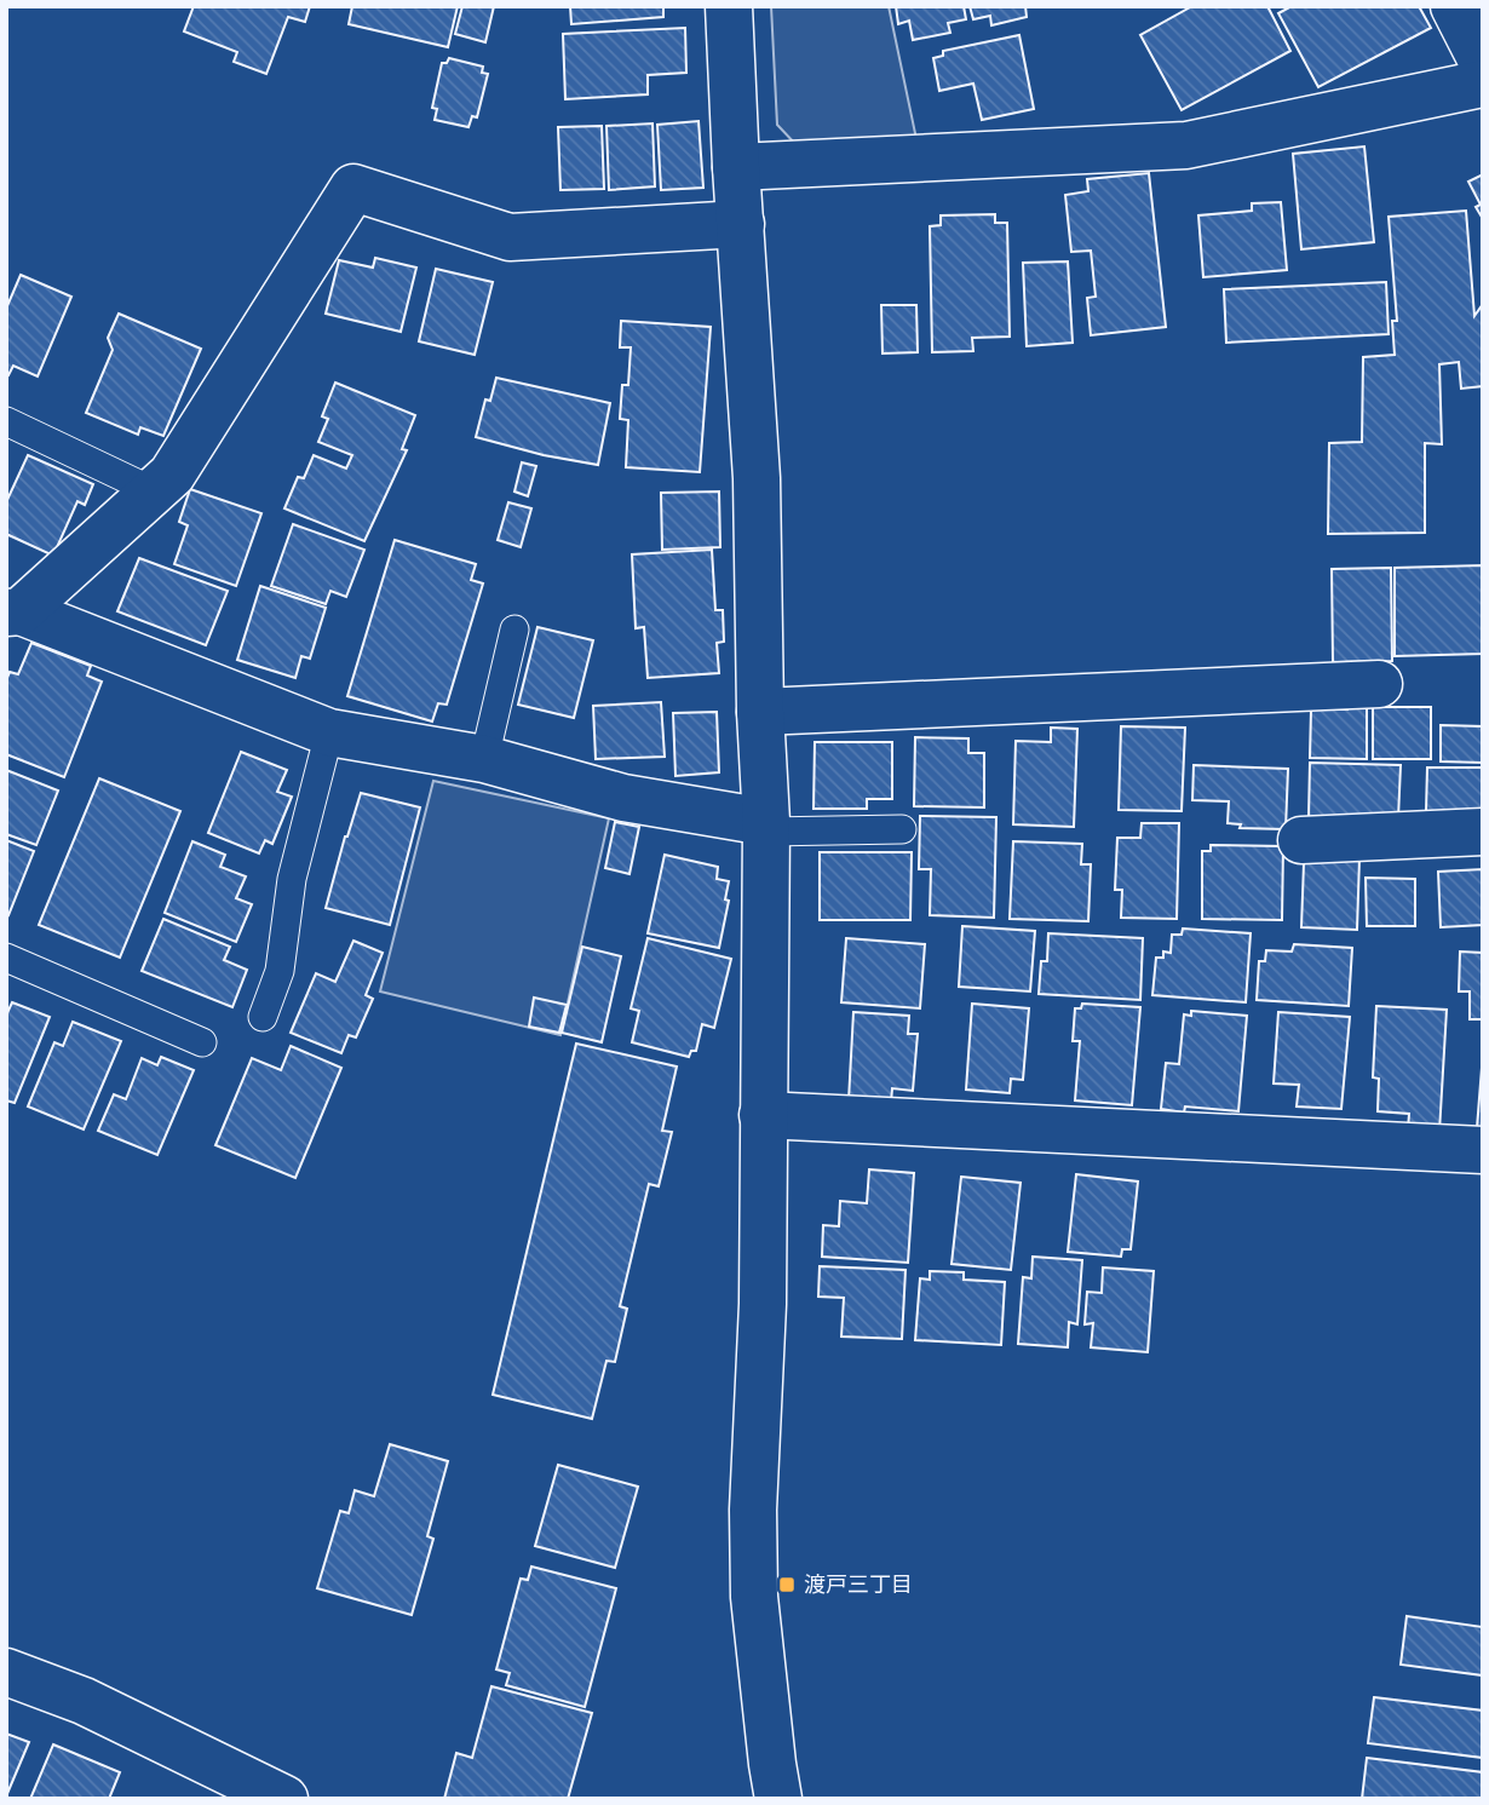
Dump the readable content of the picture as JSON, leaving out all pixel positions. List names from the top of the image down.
{
  "places": {
    "transit": ["渡戸三丁目"]
  }
}
